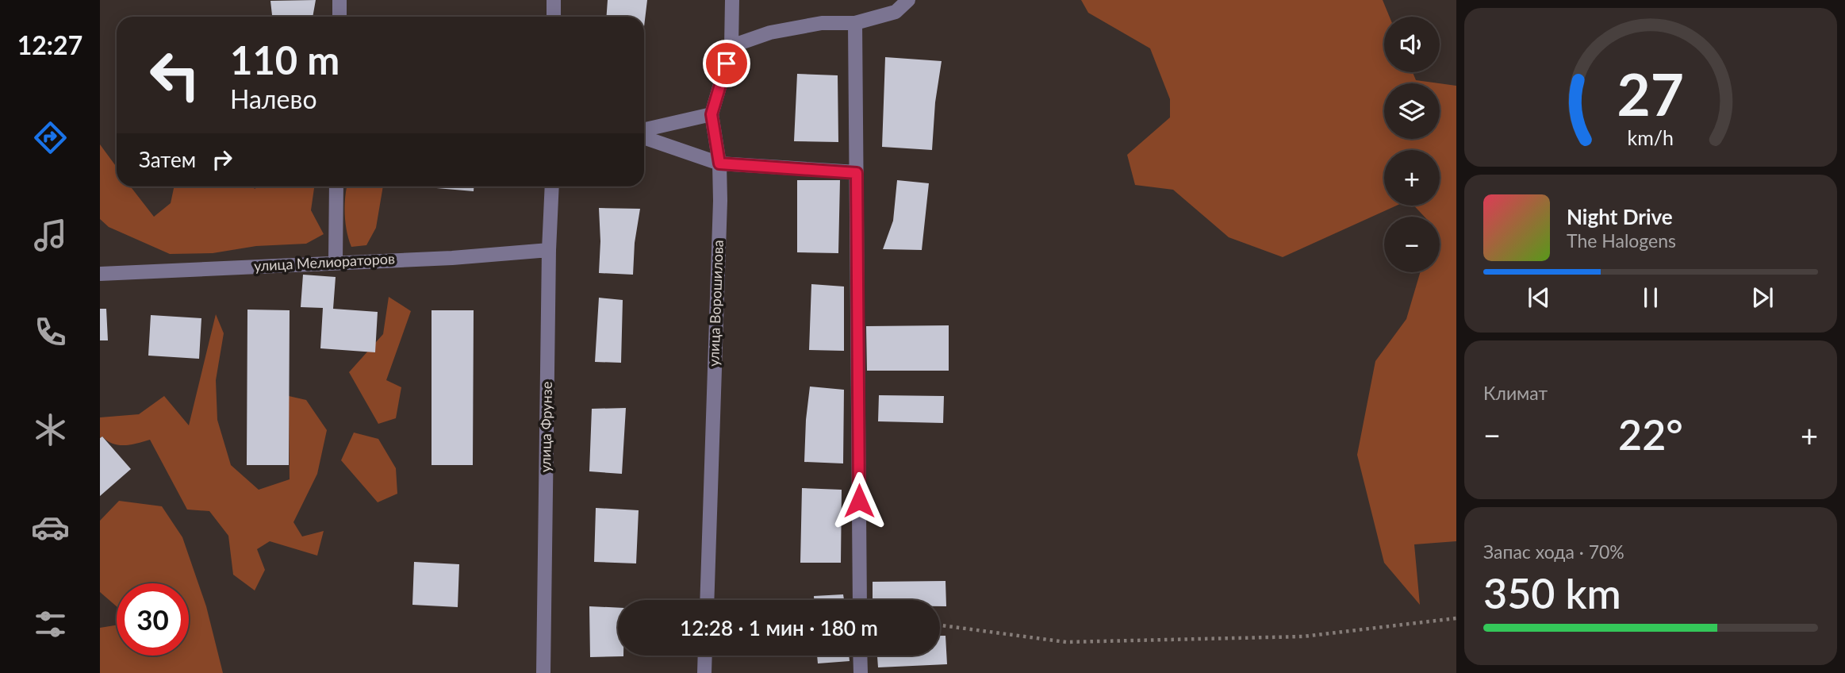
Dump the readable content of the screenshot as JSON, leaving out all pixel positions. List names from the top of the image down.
{
  "streets": {
    "street": ["улица Мелиораторов", "улица Ворошилова", "улица Фрунзе"]
  },
  "crossings": [
    ["улица Мелиораторов", "улица Фрунзе"]
  ],
  "page": {
    "tabs": "12:27",
    "map_buttons": ["+", "−"],
    "turn": ["110 m", "Налево"],
    "then": "Затем",
    "song": ["Night Drive", "The Halogens"],
    "tile": [
      "Климат",
      ["Запас хода · 70%", "350 km"]
    ],
    "heat": ["−", "22°", "+"],
    "limit": "30",
    "trip": "12:28 · 1 мин · 180 m",
    "gauge": ["27", "km/h"]
  }
}
